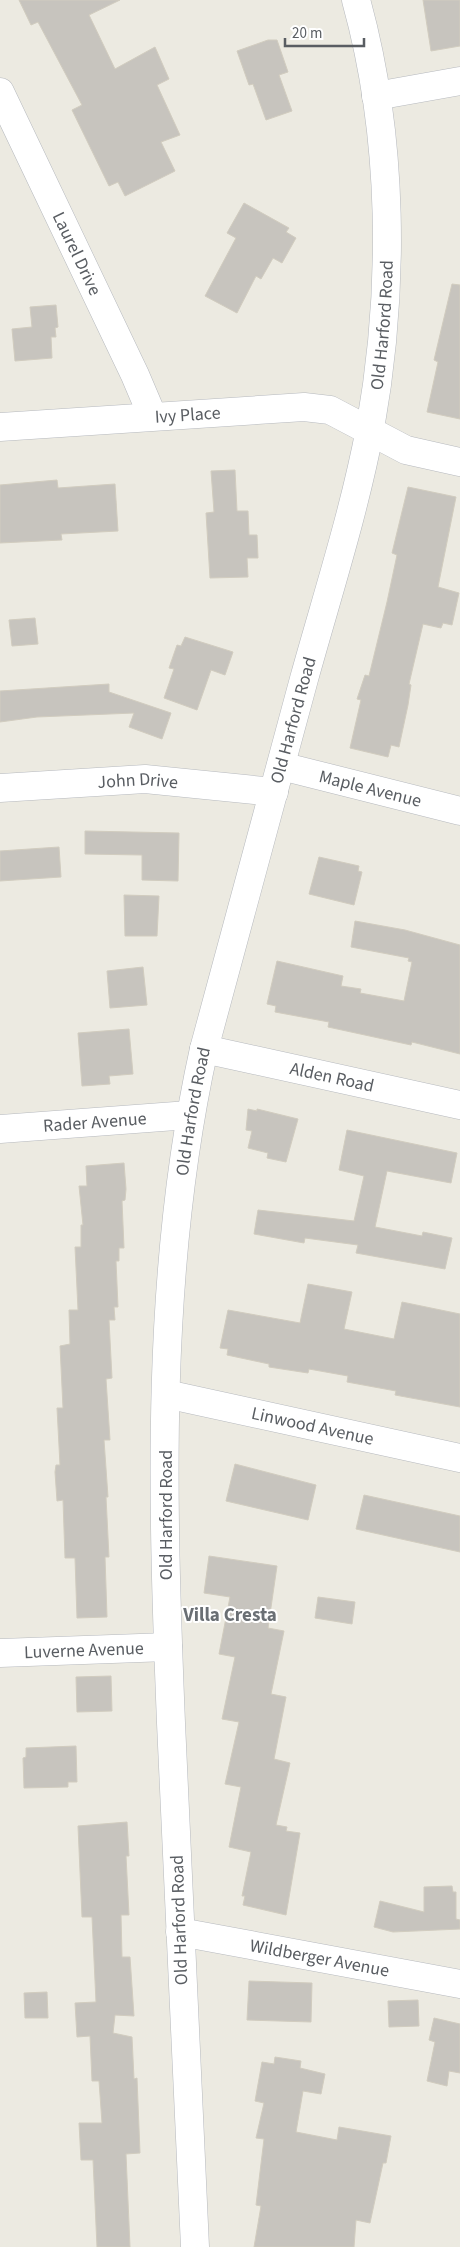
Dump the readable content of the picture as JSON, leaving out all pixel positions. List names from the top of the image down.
{
  "streets": {
    "street": [
      "Laurel Drive",
      "Old Harford Road",
      "Ivy Place",
      "John Drive",
      "Maple Avenue",
      "Alden Road",
      "Rader Avenue",
      "Linwood Avenue",
      "Luverne Avenue",
      "Wildberger Avenue"
    ]
  },
  "crossings": [
    ["Laurel Drive", "Ivy Place"],
    ["Old Harford Road", "Ivy Place"],
    ["Old Harford Road", "John Drive"],
    ["Old Harford Road", "Maple Avenue"],
    ["Old Harford Road", "Alden Road"],
    ["Old Harford Road", "Rader Avenue"],
    ["Old Harford Road", "Linwood Avenue"],
    ["Old Harford Road", "Luverne Avenue"],
    ["Old Harford Road", "Wildberger Avenue"]
  ],
  "districts": ["Villa Cresta"],
  "scale_bar": "20 m"
}
